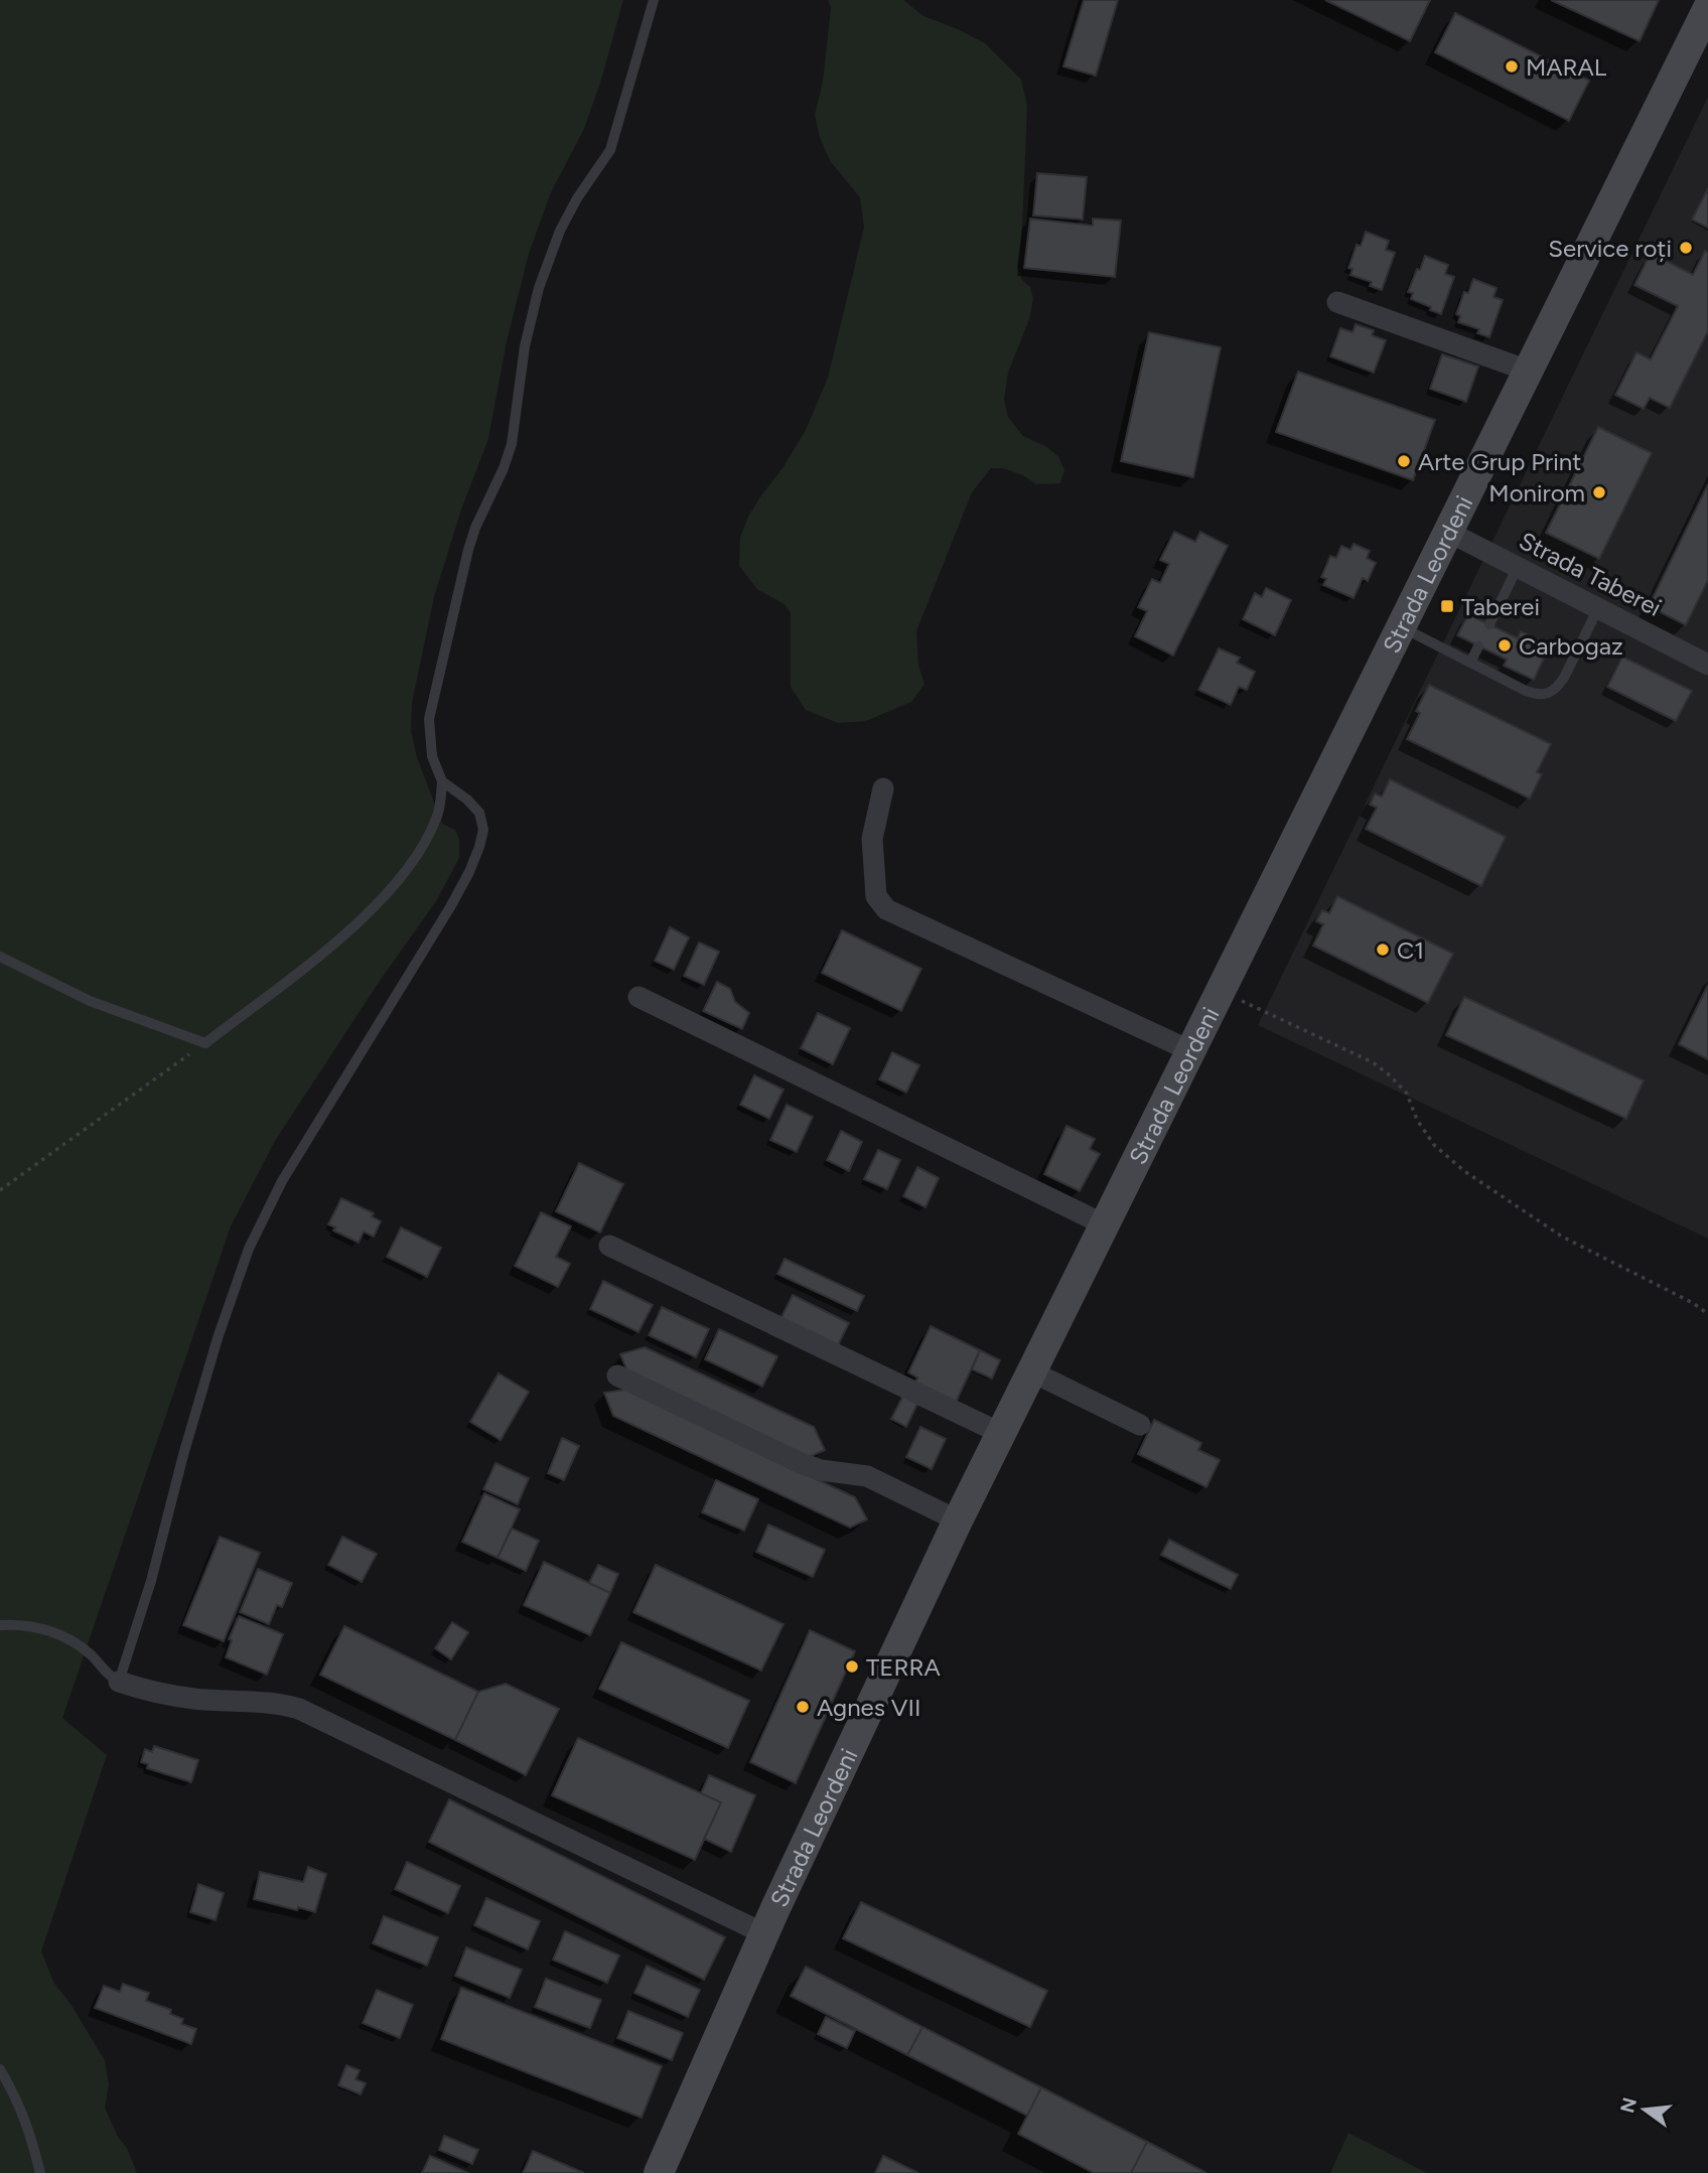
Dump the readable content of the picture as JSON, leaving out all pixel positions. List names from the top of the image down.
{
  "streets": {
    "main road": ["Strada Leordeni"],
    "street": ["Strada Taberei"]
  },
  "crossings": [
    ["Strada Leordeni", "Strada Taberei"]
  ],
  "places": {
    "other": [
      "MARAL",
      "Service roți",
      "Arte Grup Print",
      "Monirom",
      "Carbogaz",
      "C1",
      "TERRA",
      "Agnes VII"
    ],
    "transit": ["Taberei"]
  },
  "north": "left"
}
